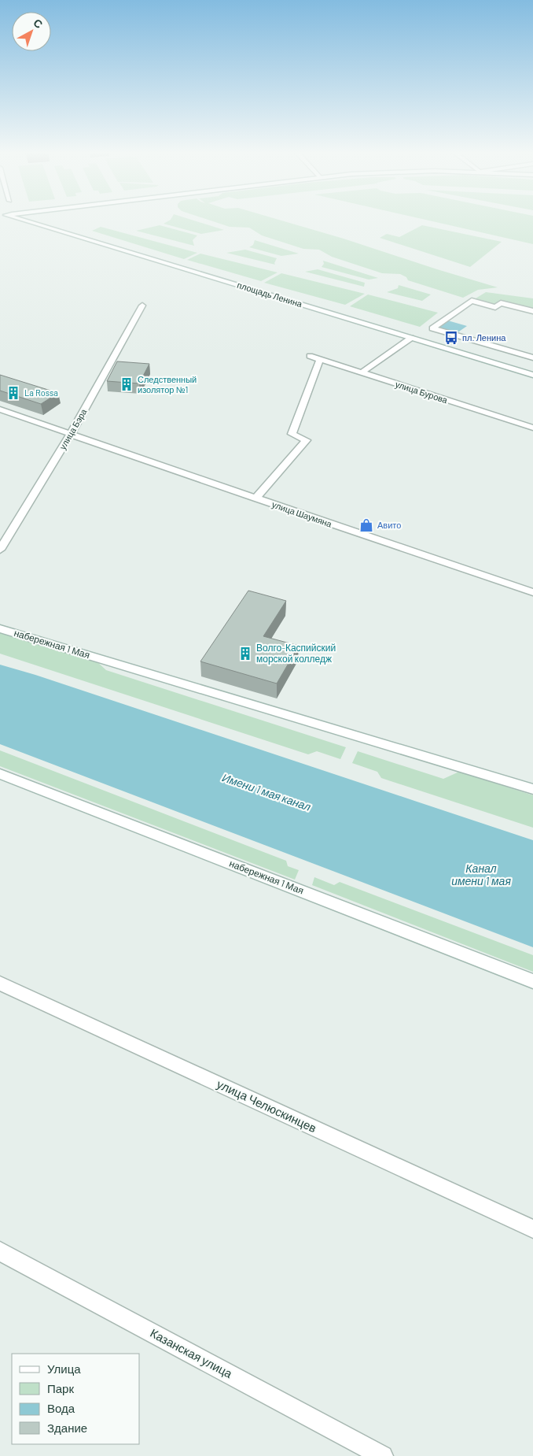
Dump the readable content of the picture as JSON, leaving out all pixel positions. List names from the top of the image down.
{
  "streets": {
    "street": [
      "площадь Ленина",
      "улица Бурова",
      "улица Бэра",
      "улица Шаумяна",
      "набережная 1 Мая",
      "улица Челюскинцев",
      "Казанская улица"
    ]
  },
  "crossings": [
    ["улица Бэра", "улица Шаумяна"]
  ],
  "water": ["Имени 1 мая канал", "Канал имени 1 мая"],
  "places": {
    "bus stop": ["пл. Ленина"],
    "building": ["Следственный изолятор №1", "La Rossa", "Волго-Каспийский морской колледж"],
    "shop": ["Авито"]
  },
  "legend": [
    "Улица",
    "Парк",
    "Вода",
    "Здание"
  ],
  "north": "top right"
}
